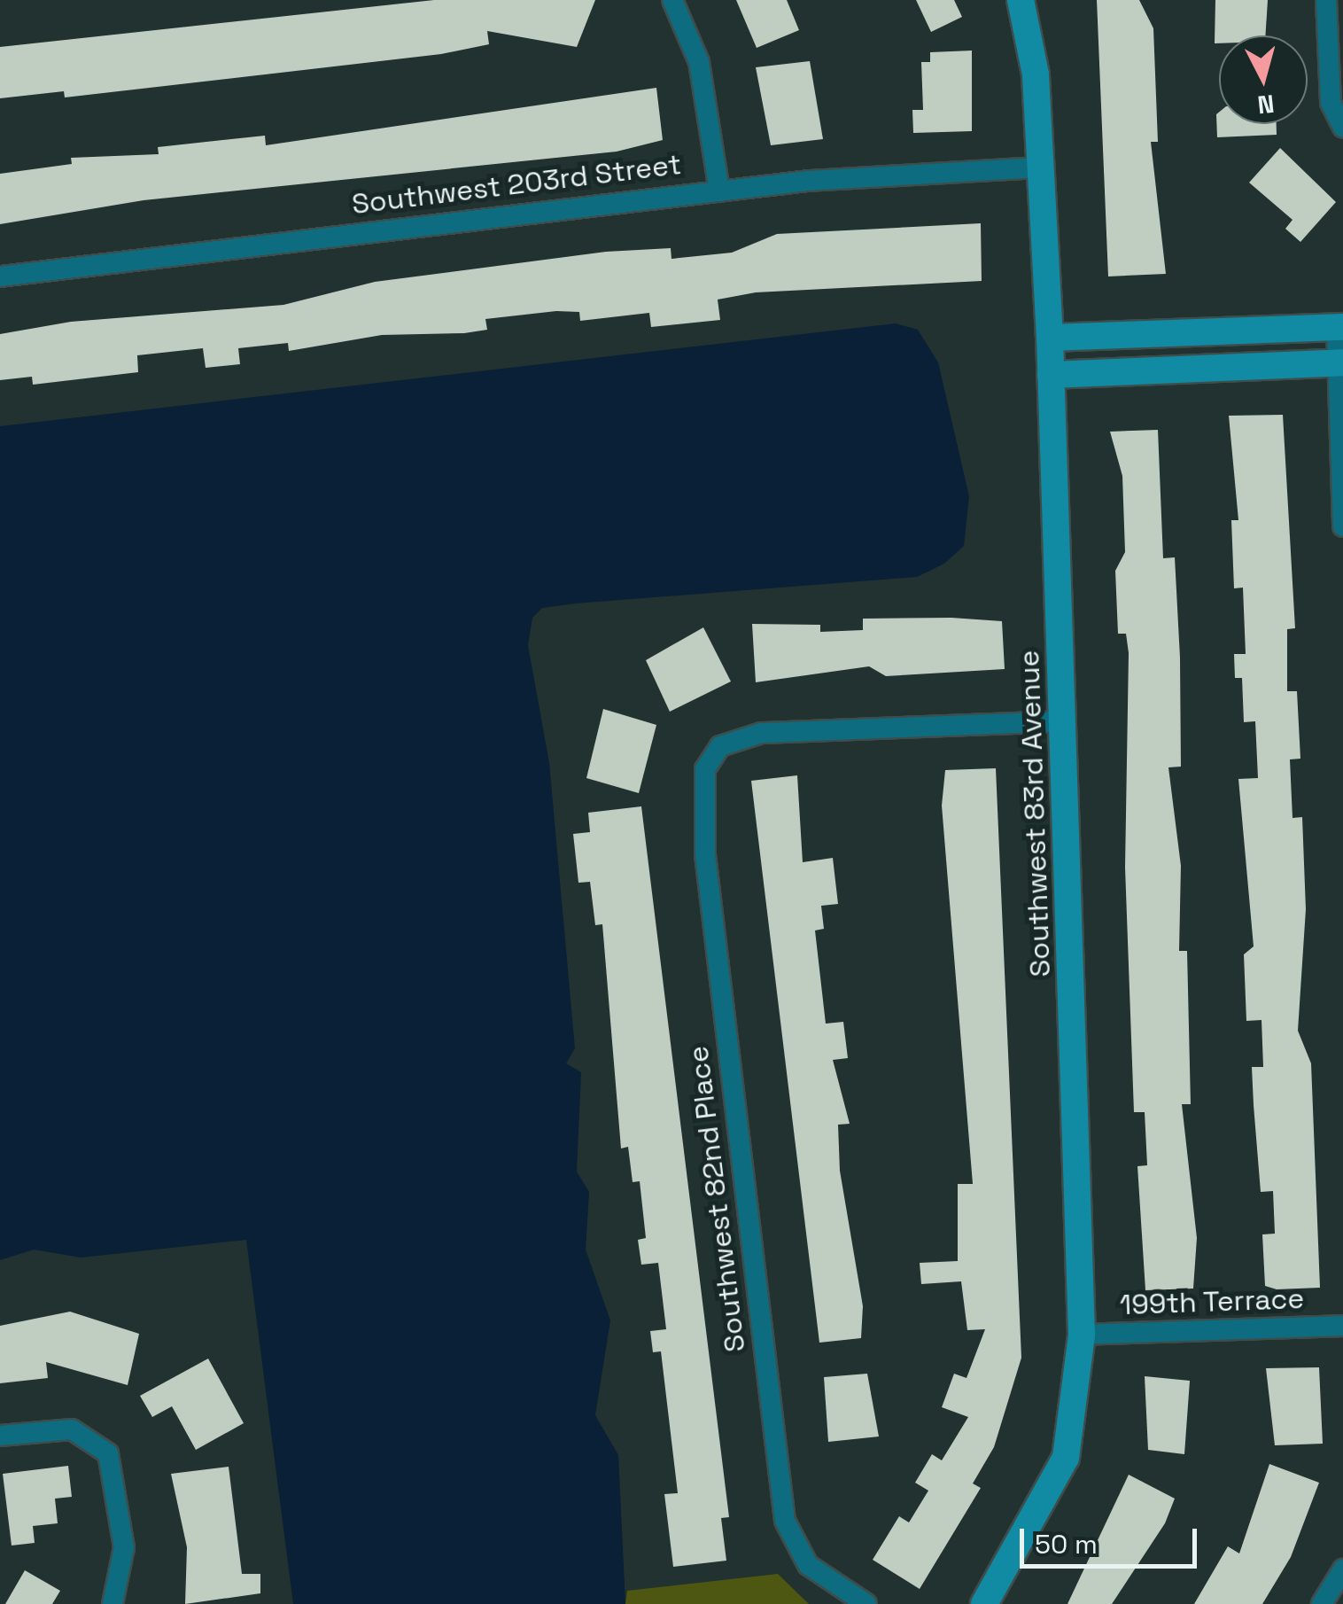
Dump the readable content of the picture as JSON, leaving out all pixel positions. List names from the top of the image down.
{
  "streets": {
    "street": [
      "Southwest 203rd Street",
      "Southwest 83rd Avenue",
      "Southwest 82nd Place",
      "199th Terrace"
    ]
  },
  "crossings": [
    ["Southwest 203rd Street", "Southwest 83rd Avenue"],
    ["Southwest 83rd Avenue", "Southwest 82nd Place"],
    ["Southwest 83rd Avenue", "199th Terrace"]
  ],
  "scale_bar": "50 m",
  "north": "bottom"
}
